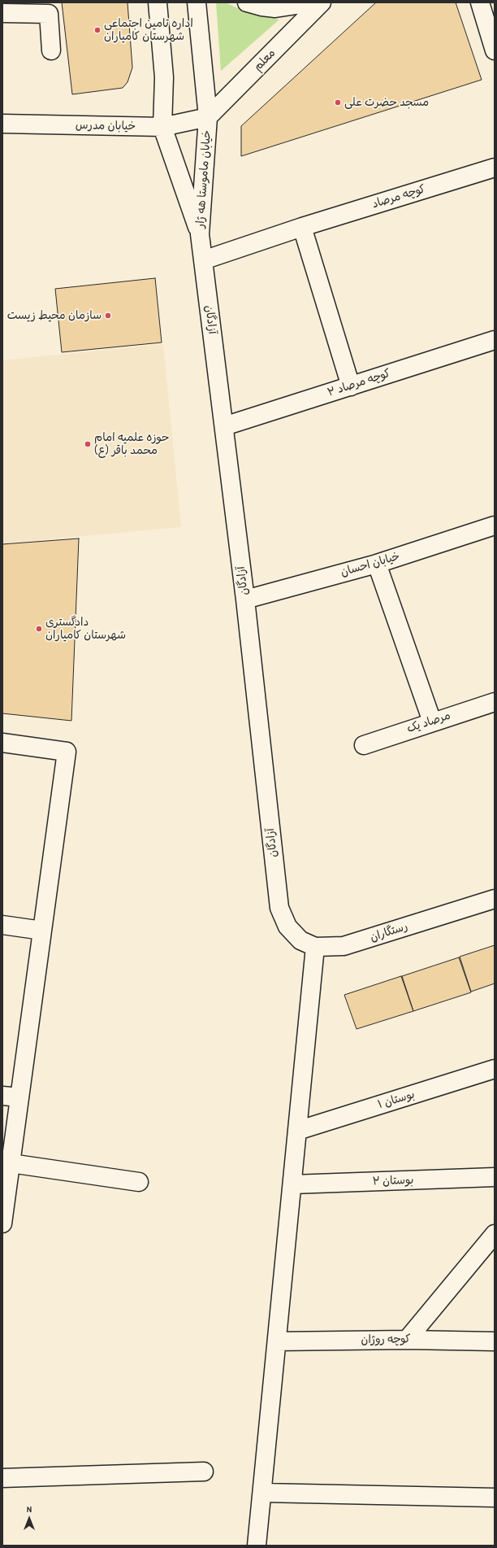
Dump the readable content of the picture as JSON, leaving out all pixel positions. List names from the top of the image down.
{
  "streets": {
    "street": [
      "معلم",
      "خیابان مدرس",
      "خیابان ماموستا هه ژار",
      "کوچه مرصاد",
      "آزادگان",
      "کوچه مرصاد ۲",
      "خیابان احسان",
      "مرصاد یک",
      "رستگاران",
      "بوستان ۱",
      "بوستان ۲",
      "کوچه روژان"
    ]
  },
  "crossings": [
    ["معلم", "خیابان مدرس"],
    ["معلم", "خیابان ماموستا هه ژار"],
    ["خیابان مدرس", "خیابان ماموستا هه ژار"],
    ["خیابان ماموستا هه ژار", "آزادگان"],
    ["کوچه مرصاد", "آزادگان"],
    ["آزادگان", "کوچه مرصاد ۲"],
    ["آزادگان", "خیابان احسان"],
    ["آزادگان", "رستگاران"]
  ],
  "places": [
    "اداره تامین اجتماعی شهرستان کامیاران",
    "مسجد حضرت علی",
    "سازمان محیط زیست",
    "حوزه علمیه امام محمد باقر (ع)",
    "دادگستری شهرستان کامیاران"
  ],
  "north": "top"
}
